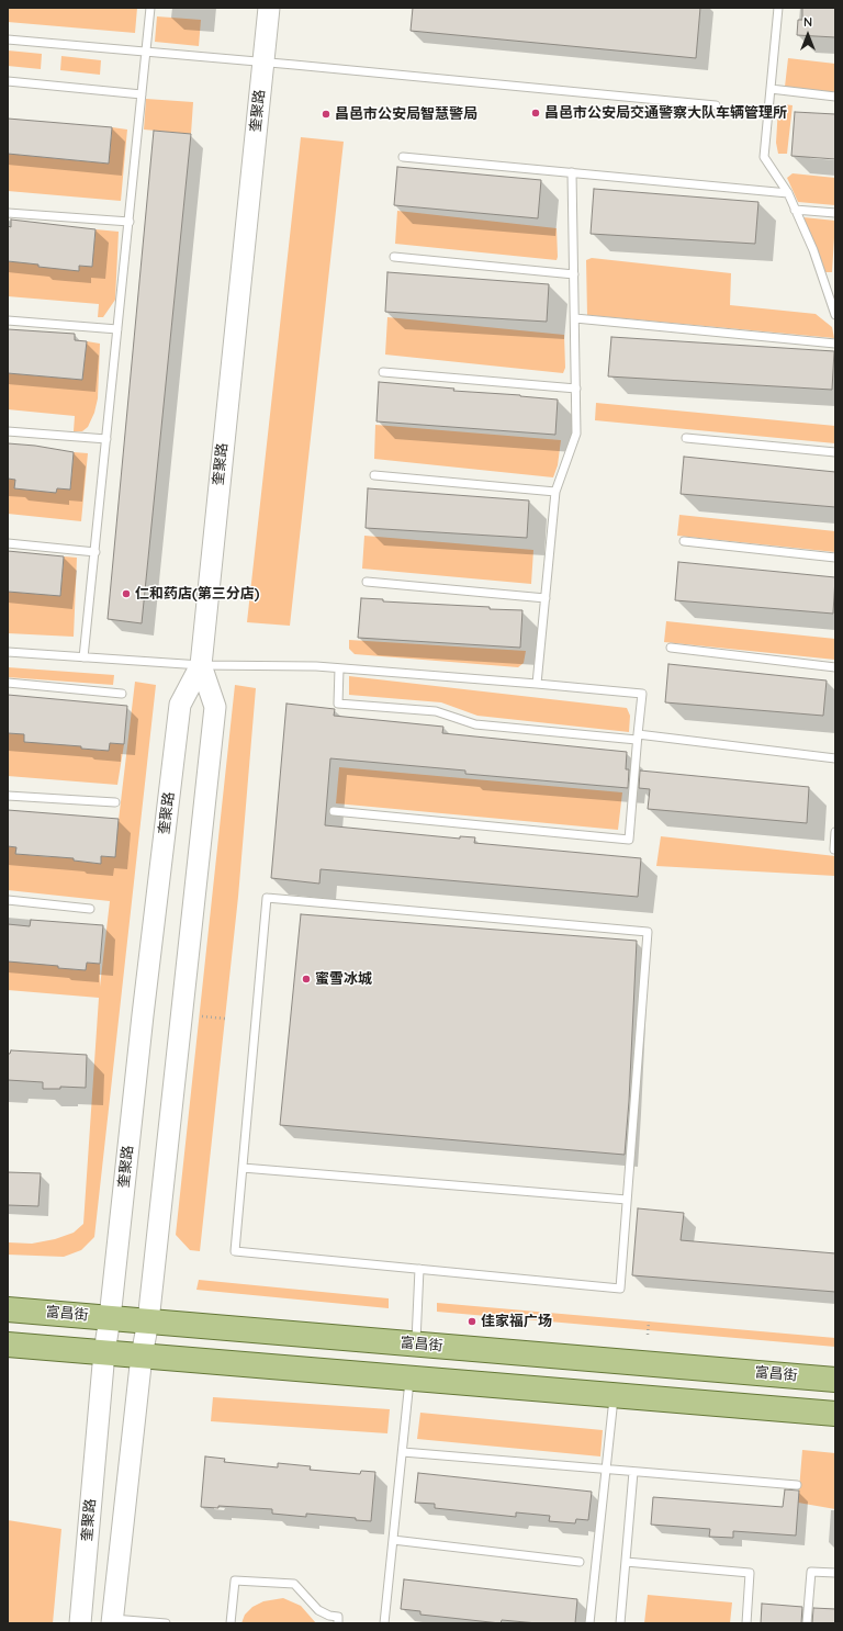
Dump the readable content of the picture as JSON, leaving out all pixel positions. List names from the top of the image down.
{
  "streets": {
    "main road": ["富昌街"],
    "street": ["奎聚路"]
  },
  "crossings": [
    ["奎聚路", "富昌街"]
  ],
  "places": [
    "昌邑市公安局交通警察大队车辆管理所",
    "昌邑市公安局智慧警局",
    "仁和药店(第三分店)",
    "蜜雪冰城",
    "佳家福广场"
  ],
  "north": "top"
}
